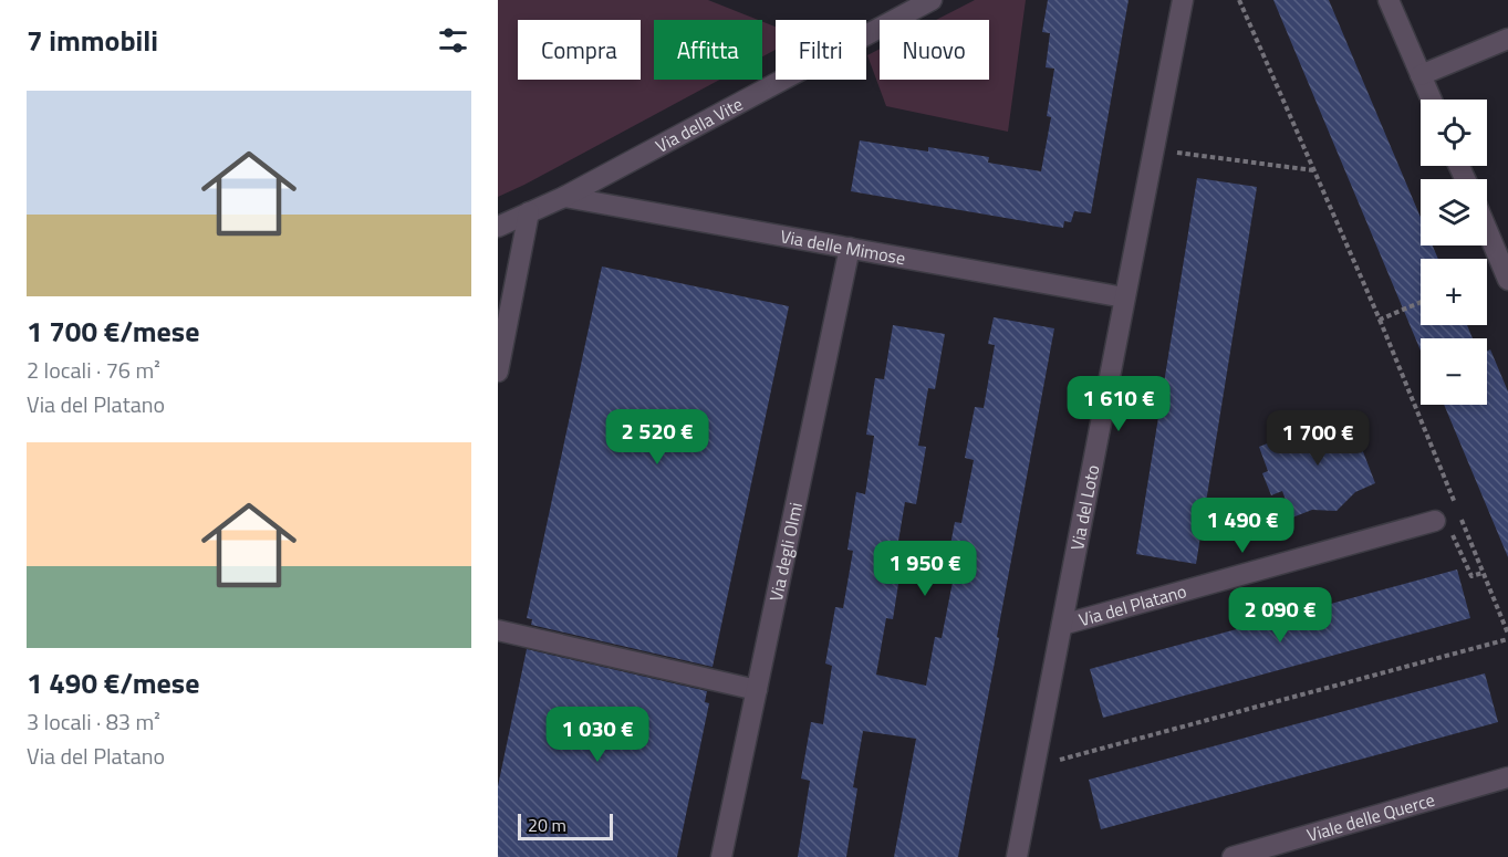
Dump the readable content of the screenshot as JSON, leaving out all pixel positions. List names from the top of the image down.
{
  "streets": {
    "street": [
      "Via della Vite",
      "Via delle Mimose",
      "Via del Loto",
      "Via degli Olmi",
      "Via del Platano",
      "Viale delle Querce"
    ]
  },
  "crossings": [
    ["Via della Vite", "Via delle Mimose"],
    ["Via delle Mimose", "Via del Loto"],
    ["Via delle Mimose", "Via degli Olmi"],
    ["Via del Loto", "Via del Platano"]
  ],
  "scale_bar": "20 m",
  "page": {
    "heading": "7 immobili",
    "chip": [
      "Compra",
      "Affitta",
      "Filtri",
      "Nuovo"
    ],
    "list": [
      {
        "name": "1 700 €/mese",
        "note": "2 locali · 76 m² · Via del Platano"
      },
      {
        "name": "1 490 €/mese",
        "note": "3 locali · 83 m² · Via del Platano"
      }
    ],
    "map_buttons": ["+", "−"],
    "price": [
      "1 610 €",
      "2 520 €",
      "1 700 €",
      "1 490 €",
      "1 950 €",
      "2 090 €",
      "1 030 €"
    ],
    "scale": "20 m"
  }
}
